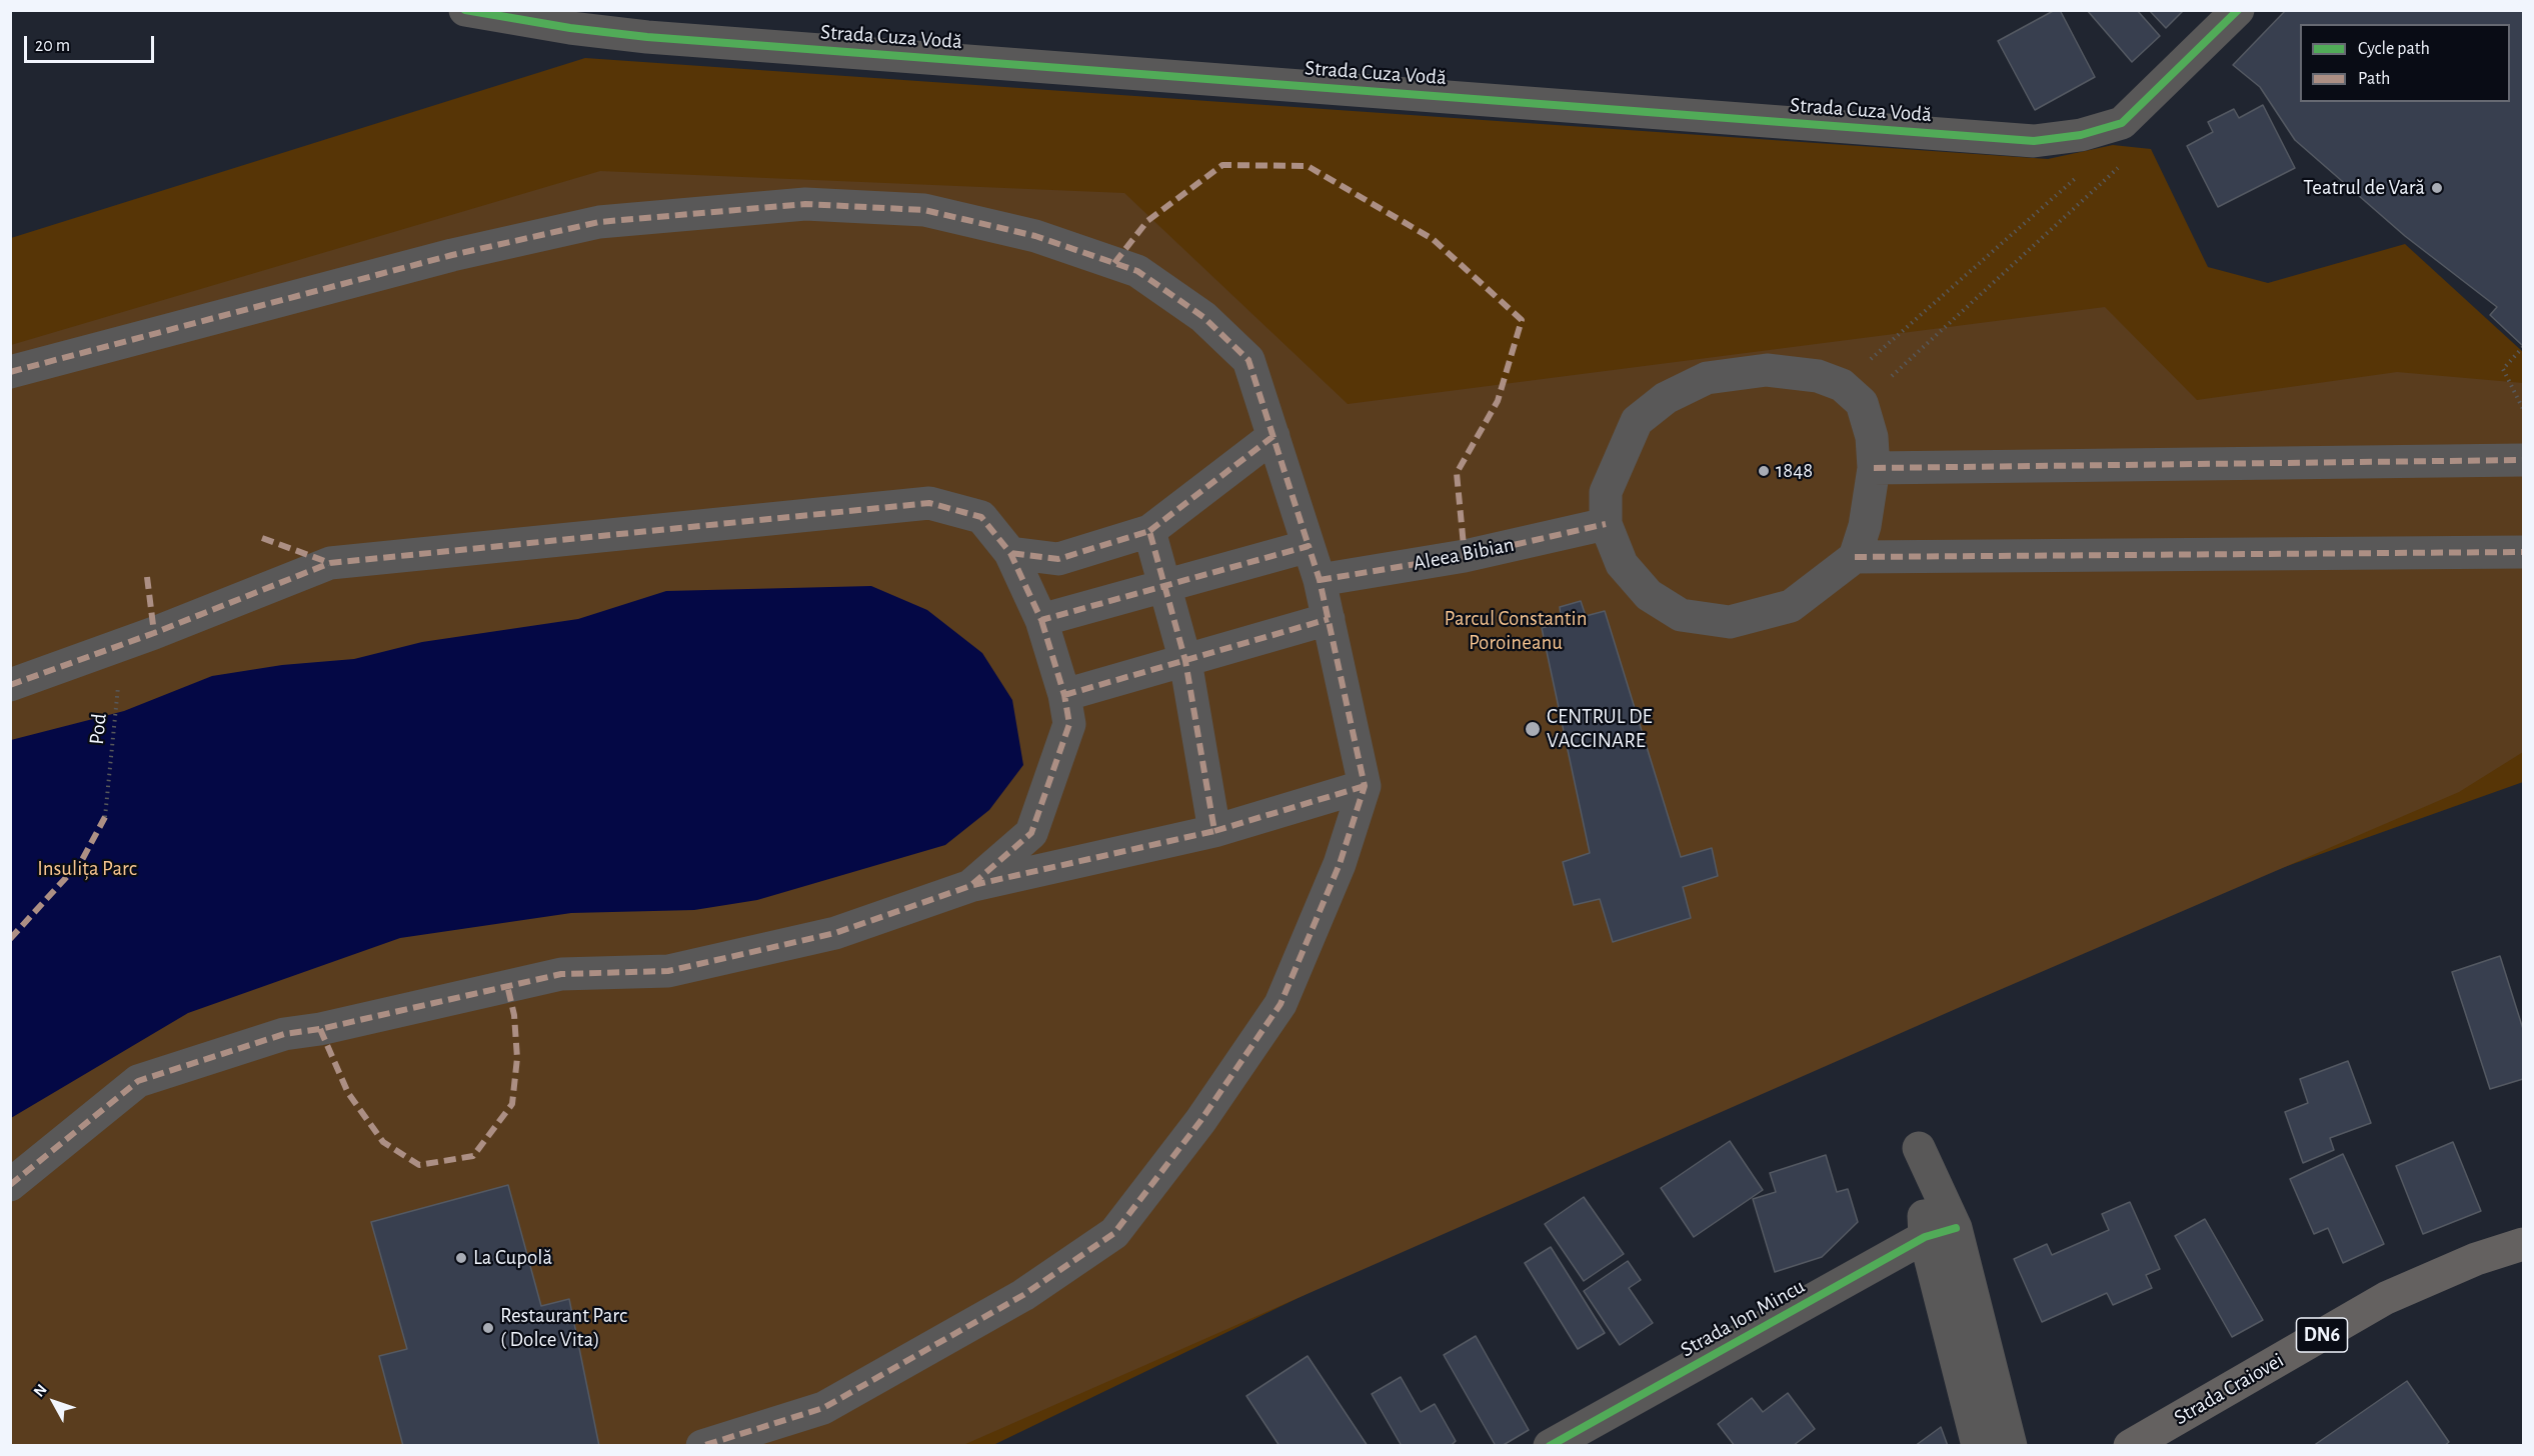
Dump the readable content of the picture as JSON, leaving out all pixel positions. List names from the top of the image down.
{
  "streets": {
    "main road": ["DN6", "Strada Craiovei"],
    "street": ["Strada Cuza Vodă", "Aleea Bibian", "Strada Ion Mincu"],
    "path": ["Pod"]
  },
  "parks": ["Parcul Constantin Poroineanu", "Insulița Parc"],
  "places": [
    "Teatrul de Vară",
    "1848",
    "CENTRUL DE VACCINARE",
    "La Cupolă",
    "Restaurant Parc ( Dolce Vita)"
  ],
  "legend": ["Cycle path", "Path"],
  "scale_bar": "20 m",
  "north": "top left"
}
